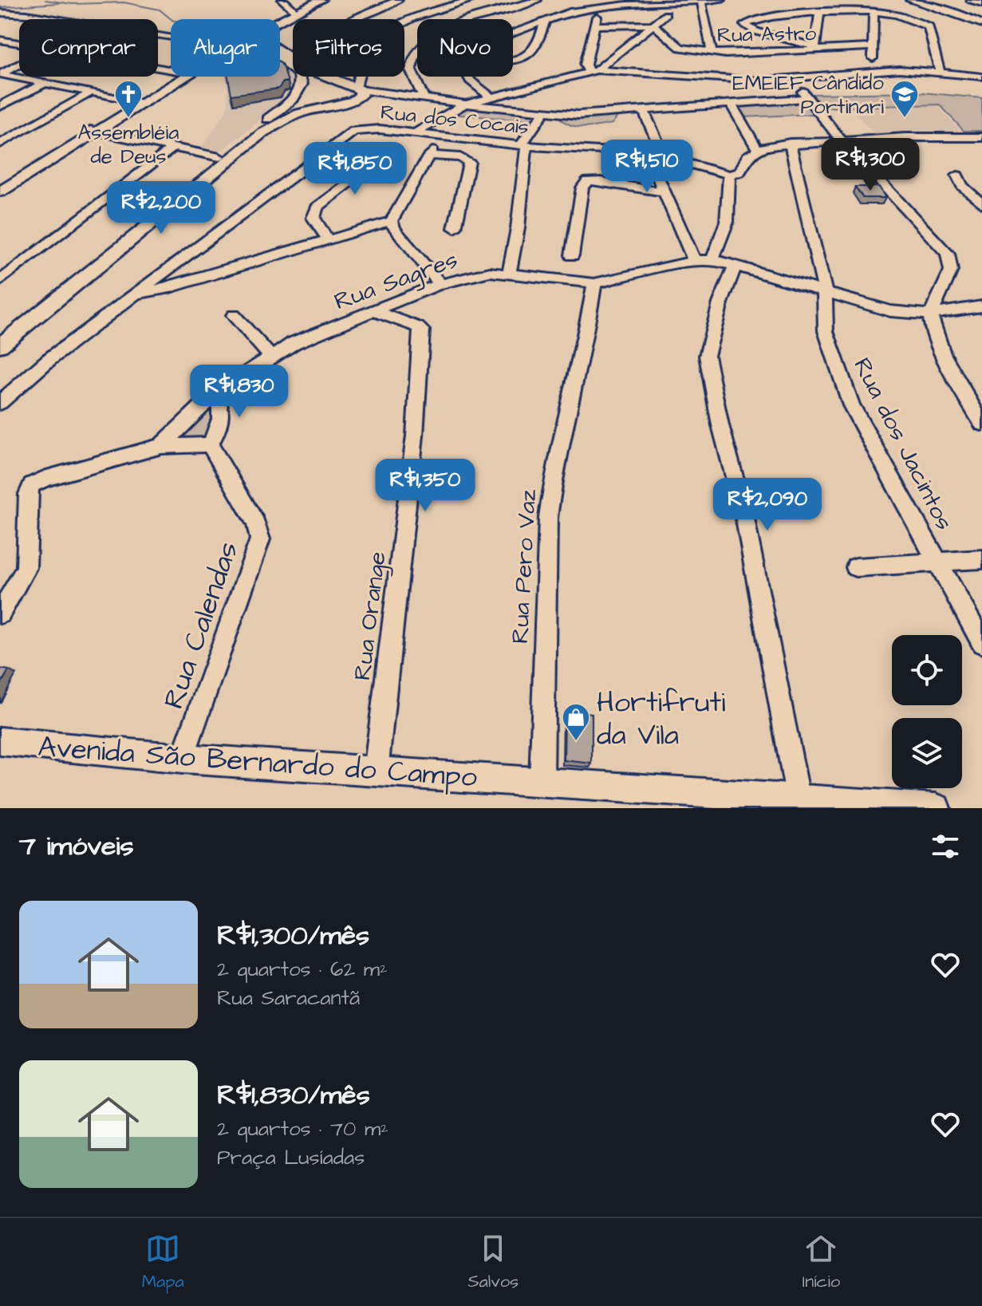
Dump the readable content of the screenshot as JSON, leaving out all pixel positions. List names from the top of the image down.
{
  "streets": {
    "main road": ["Avenida São Bernardo do Campo"],
    "street": [
      "Rua Astro",
      "Rua dos Cocais",
      "Rua Sagres",
      "Rua dos Jacintos",
      "Rua Pero Vaz",
      "Rua Orange",
      "Rua Calendas"
    ]
  },
  "crossings": [
    ["Rua Sagres", "Rua dos Jacintos"],
    ["Rua Sagres", "Rua Pero Vaz"],
    ["Rua Sagres", "Rua Orange"],
    ["Rua Pero Vaz", "Avenida São Bernardo do Campo"],
    ["Rua Orange", "Avenida São Bernardo do Campo"],
    ["Rua Calendas", "Avenida São Bernardo do Campo"]
  ],
  "places": {
    "church": ["Assembléia de Deus"],
    "school or university": ["EMEIEF Cândido Portinari"],
    "shop": ["Hortifruti da Vila"]
  },
  "page": {
    "chip": [
      "Comprar",
      "Alugar",
      "Filtros",
      "Novo"
    ],
    "price": [
      "R$1,300",
      "R$1,510",
      "R$1,850",
      "R$2,200",
      "R$1,830",
      "R$1,350",
      "R$2,090"
    ],
    "heading": "7 imóveis",
    "list": [
      {
        "name": "R$1,300/mês",
        "note": "2 quartos · 62 m² · Rua Saracantã"
      },
      {
        "name": "R$1,830/mês",
        "note": "2 quartos · 70 m² · Praça Lusíadas"
      }
    ],
    "tabs": ["Mapa", "Salvos", "Início"]
  }
}
